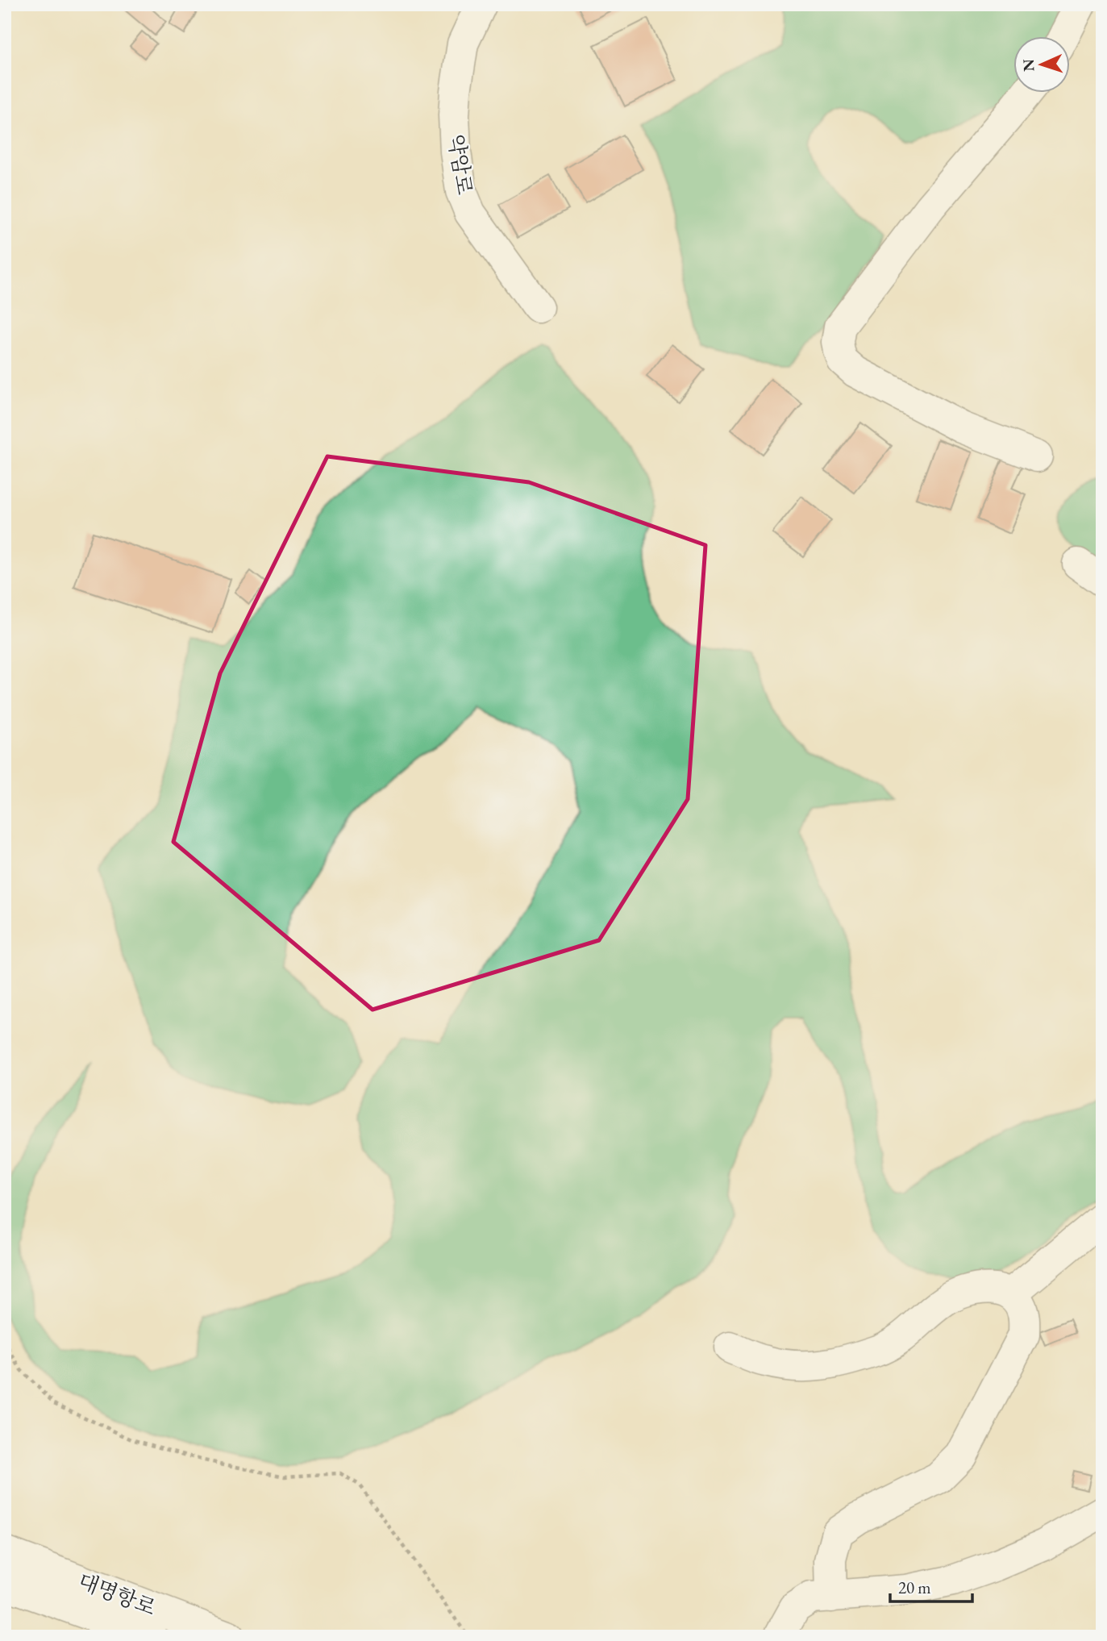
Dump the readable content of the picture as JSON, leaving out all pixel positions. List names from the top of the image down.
{
  "streets": {
    "street": ["약암로", "대명항로"]
  },
  "scale_bar": "20 m",
  "north": "left"
}
